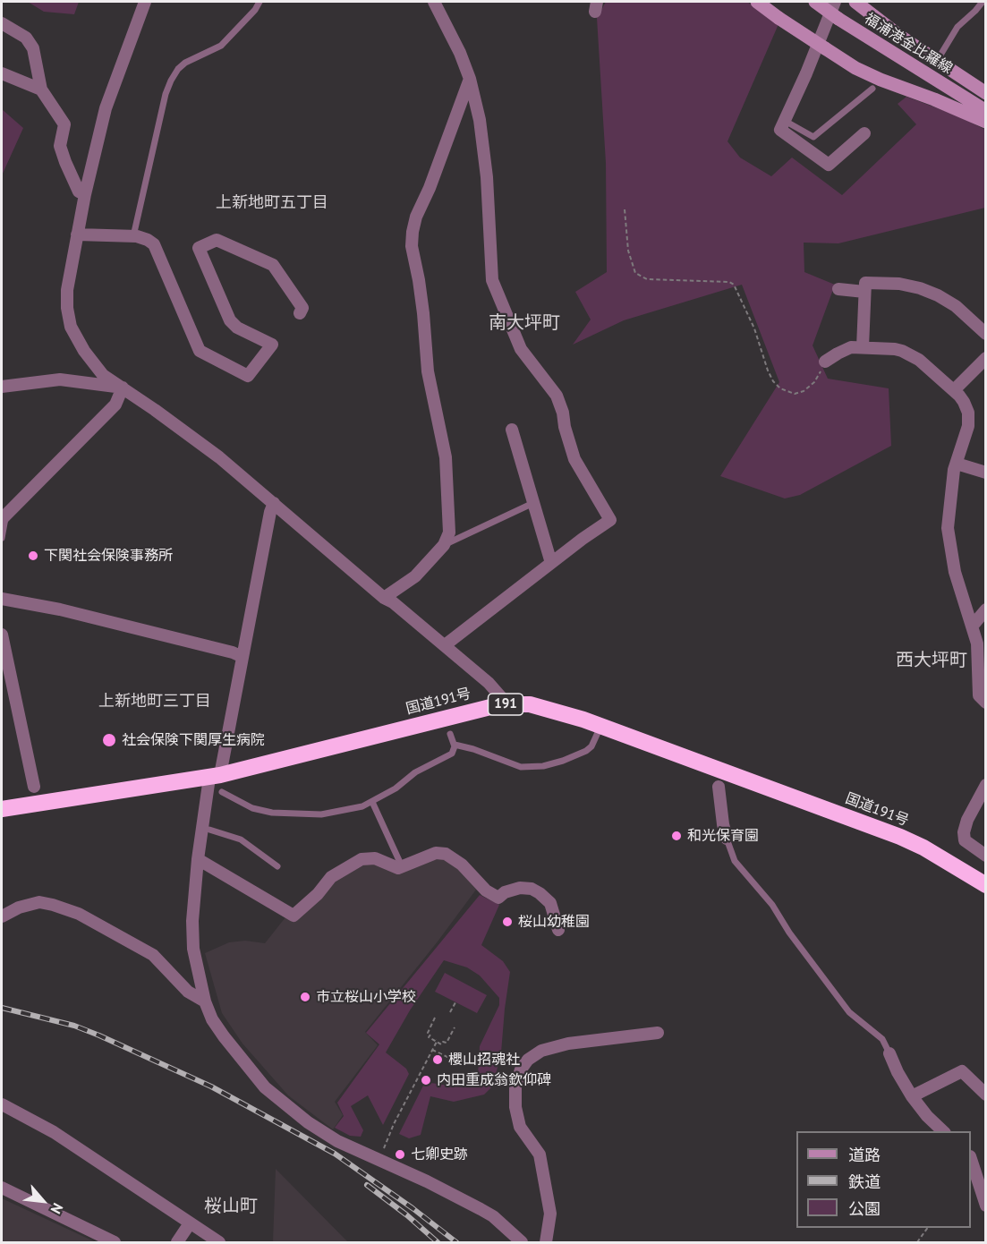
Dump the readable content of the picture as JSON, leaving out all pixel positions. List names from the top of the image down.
{
  "streets": {
    "highway": ["国道191号", "191"],
    "main road": ["福浦港金比羅線"]
  },
  "districts": [
    "上新地町五丁目",
    "南大坪町",
    "西大坪町",
    "上新地町三丁目",
    "桜山町"
  ],
  "places": [
    "下関社会保険事務所",
    "社会保険下関厚生病院",
    "和光保育園",
    "桜山幼稚園",
    "市立桜山小学校",
    "櫻山招魂社",
    "内田重成翁欽仰碑",
    "七卿史跡"
  ],
  "legend": ["道路", "鉄道", "公園"],
  "north": "bottom right"
}
